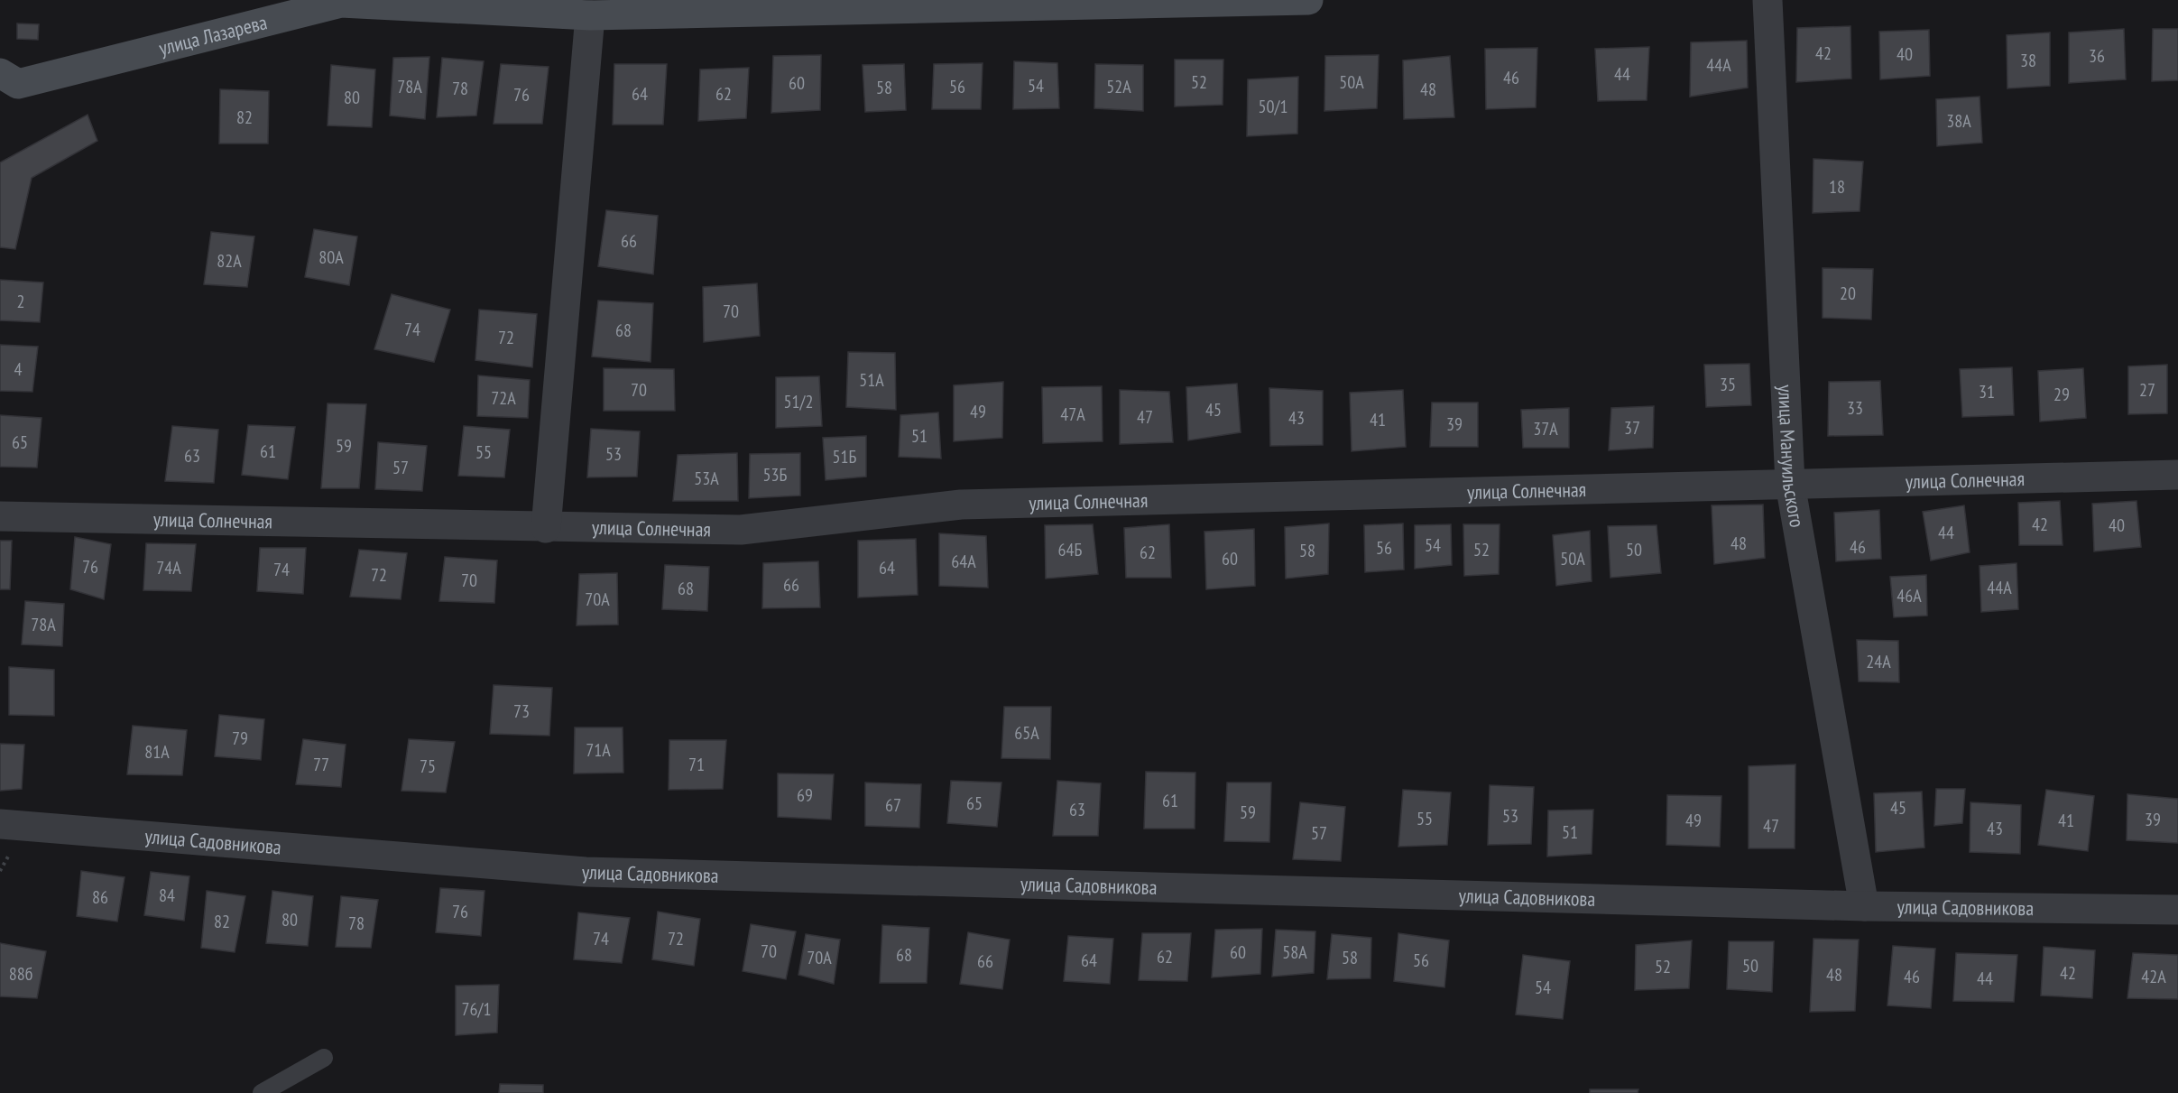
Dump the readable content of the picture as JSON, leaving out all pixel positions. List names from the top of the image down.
{
  "streets": {
    "street": [
      "улица Лазарева",
      "улица Мануильского",
      "улица Солнечная",
      "улица Садовникова"
    ]
  },
  "crossings": [
    ["улица Мануильского", "улица Солнечная"],
    ["улица Мануильского", "улица Садовникова"]
  ],
  "house_numbers": [
    "42",
    "40",
    "36",
    "38",
    "44А",
    "44",
    "46",
    "52",
    "50А",
    "60",
    "54",
    "78А",
    "56",
    "52А",
    "58",
    "78",
    "48",
    "64",
    "62",
    "76",
    "80",
    "50/1",
    "82",
    "38А",
    "18",
    "66",
    "80А",
    "82А",
    "20",
    "2",
    "70",
    "74",
    "68",
    "72",
    "4",
    "51А",
    "35",
    "70",
    "27",
    "31",
    "29",
    "72А",
    "51/2",
    "33",
    "45",
    "49",
    "47А",
    "47",
    "43",
    "41",
    "39",
    "37",
    "37А",
    "51",
    "65",
    "59",
    "61",
    "55",
    "53",
    "63",
    "51Б",
    "57",
    "53Б",
    "53А",
    "42",
    "40",
    "44",
    "48",
    "54",
    "46",
    "56",
    "64Б",
    "52",
    "50",
    "58",
    "62",
    "60",
    "50А",
    "64А",
    "76",
    "74А",
    "64",
    "74",
    "72",
    "70",
    "66",
    "44А",
    "68",
    "46А",
    "70А",
    "78А",
    "24А",
    "73",
    "65А",
    "79",
    "71А",
    "81А",
    "77",
    "71",
    "75",
    "69",
    "61",
    "65",
    "67",
    "45",
    "63",
    "59",
    "53",
    "55",
    "39",
    "49",
    "41",
    "47",
    "43",
    "51",
    "57",
    "84",
    "86",
    "76",
    "80",
    "82",
    "78",
    "74",
    "72",
    "70",
    "60",
    "58А",
    "68",
    "62",
    "70А",
    "58",
    "64",
    "56",
    "66",
    "50",
    "52",
    "42",
    "88б",
    "48",
    "46",
    "42А",
    "44",
    "54",
    "76/1"
  ]
}
